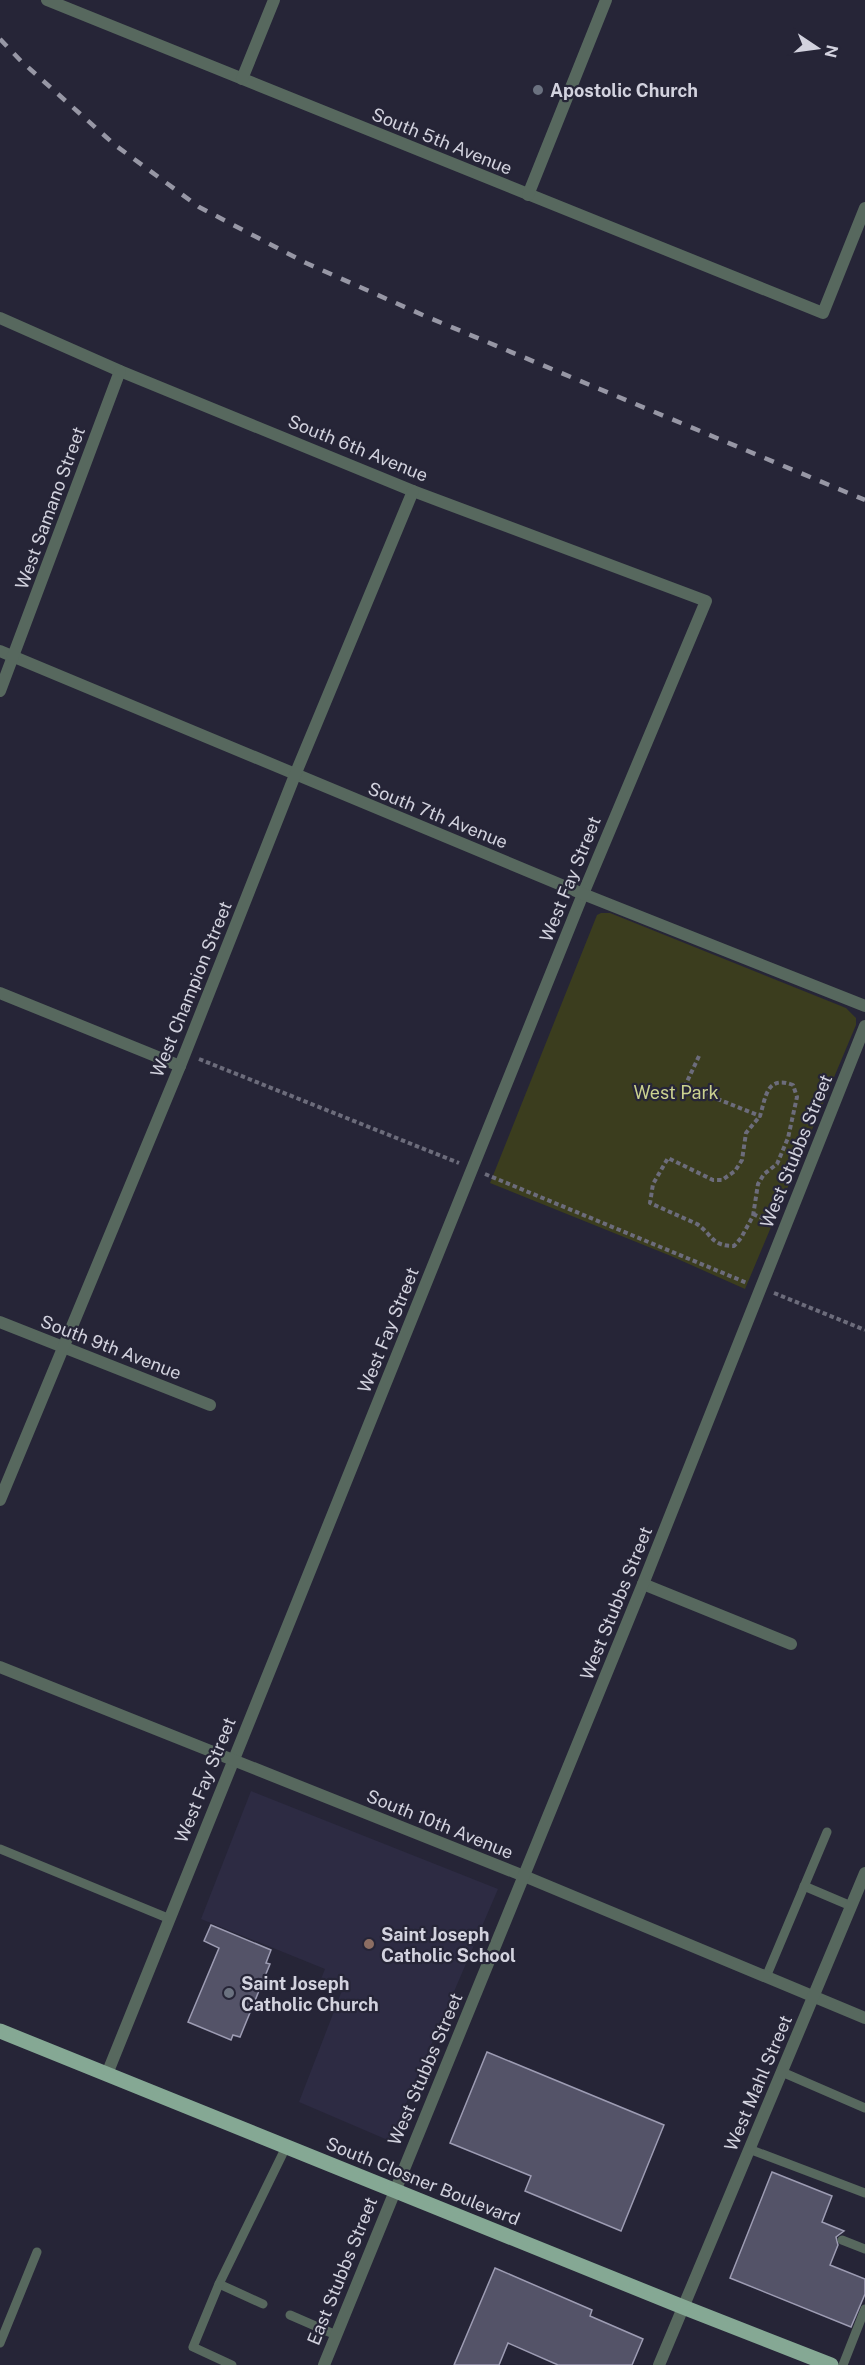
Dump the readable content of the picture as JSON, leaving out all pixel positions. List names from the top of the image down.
{
  "streets": {
    "main road": ["South Closner Boulevard"],
    "street": [
      "South 5th Avenue",
      "South 6th Avenue",
      "West Samano Street",
      "South 7th Avenue",
      "West Fay Street",
      "West Champion Street",
      "West Stubbs Street",
      "South 9th Avenue",
      "South 10th Avenue",
      "West Mahl Street",
      "East Stubbs Street"
    ]
  },
  "crossings": [
    ["South 6th Avenue", "West Samano Street"],
    ["South 6th Avenue", "West Fay Street"],
    ["South 6th Avenue", "West Champion Street"],
    ["West Samano Street", "South 7th Avenue"],
    ["South 7th Avenue", "West Fay Street"],
    ["South 7th Avenue", "West Champion Street"],
    ["West Fay Street", "South 10th Avenue"],
    ["West Fay Street", "South Closner Boulevard"],
    ["West Champion Street", "South 9th Avenue"],
    ["West Stubbs Street", "South 10th Avenue"],
    ["West Stubbs Street", "South Closner Boulevard"],
    ["West Stubbs Street", "East Stubbs Street"],
    ["South 10th Avenue", "West Mahl Street"],
    ["West Mahl Street", "South Closner Boulevard"],
    ["South Closner Boulevard", "East Stubbs Street"]
  ],
  "parks": ["West Park"],
  "places": ["Apostolic Church", "Saint Joseph Catholic School", "Saint Joseph Catholic Church"],
  "north": "right"
}
